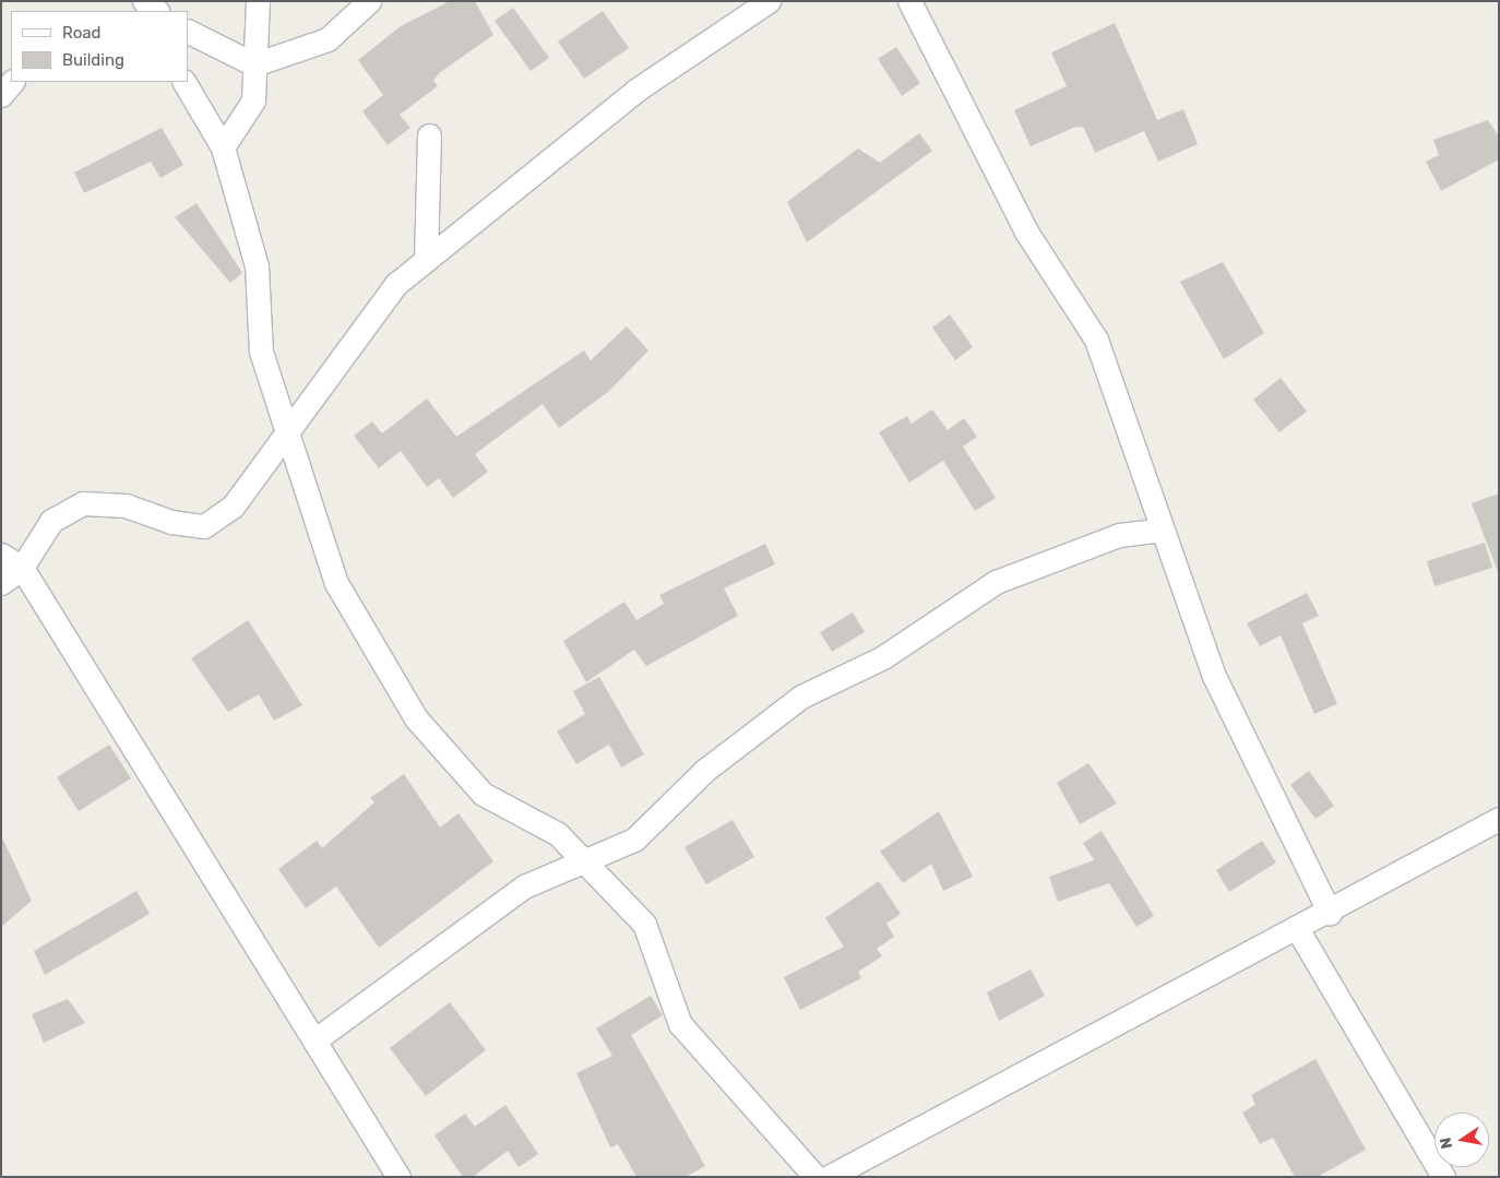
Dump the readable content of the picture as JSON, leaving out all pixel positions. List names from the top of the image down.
{
  "legend": ["Road", "Building"],
  "north": "left"
}
